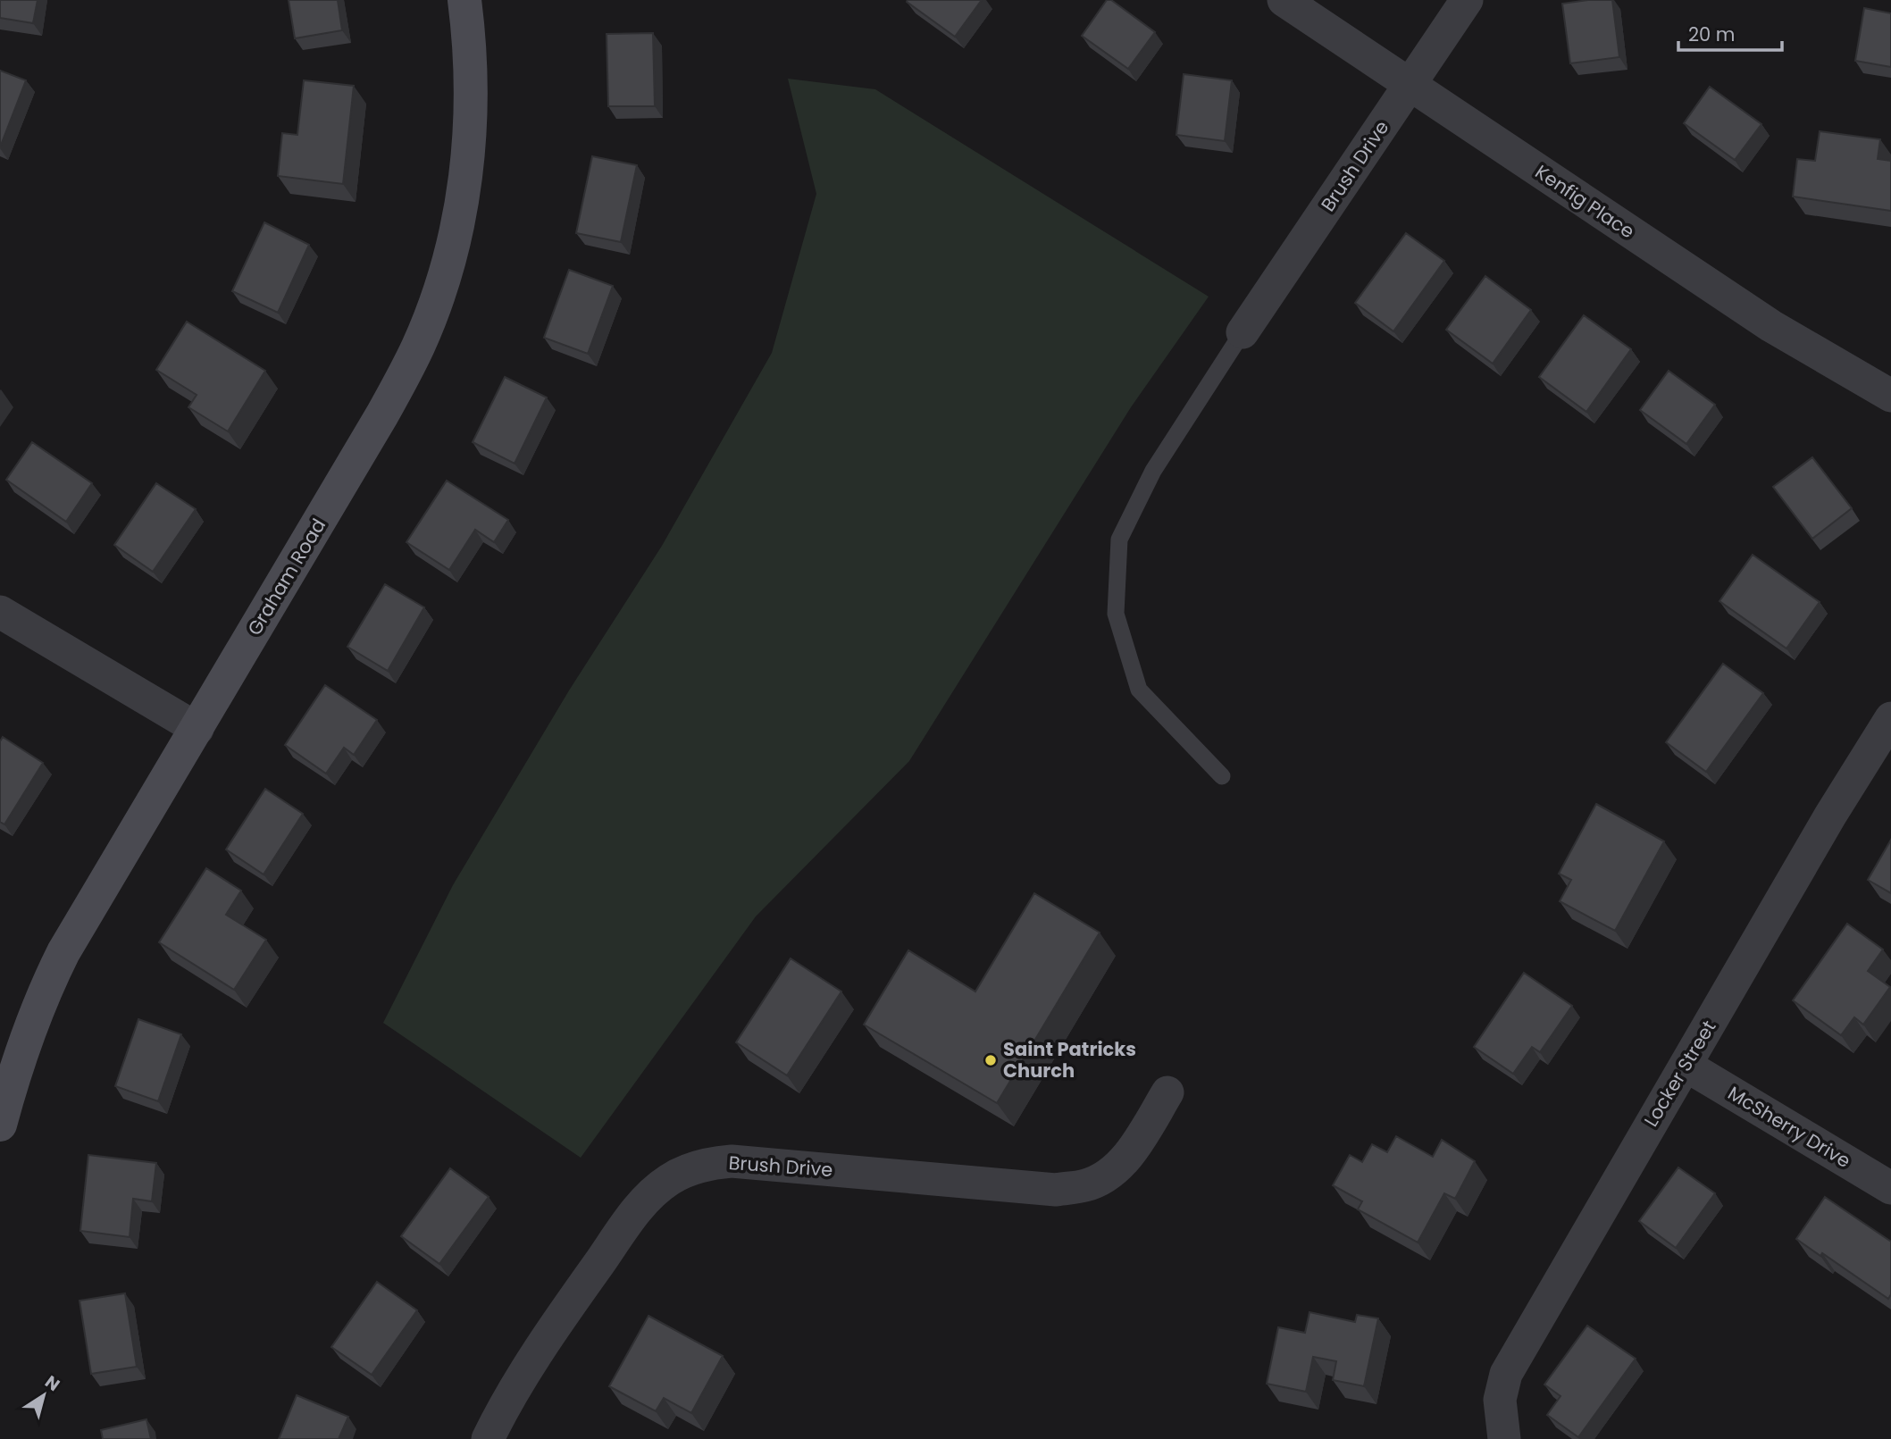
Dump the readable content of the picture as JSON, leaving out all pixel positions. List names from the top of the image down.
{
  "streets": {
    "street": [
      "Brush Drive",
      "Kenfig Place",
      "Graham Road",
      "Locker Street",
      "McSherry Drive"
    ]
  },
  "crossings": [
    ["Brush Drive", "Kenfig Place"],
    ["Locker Street", "McSherry Drive"]
  ],
  "places": ["Saint Patricks Church"],
  "scale_bar": "20 m",
  "north": "top right"
}
